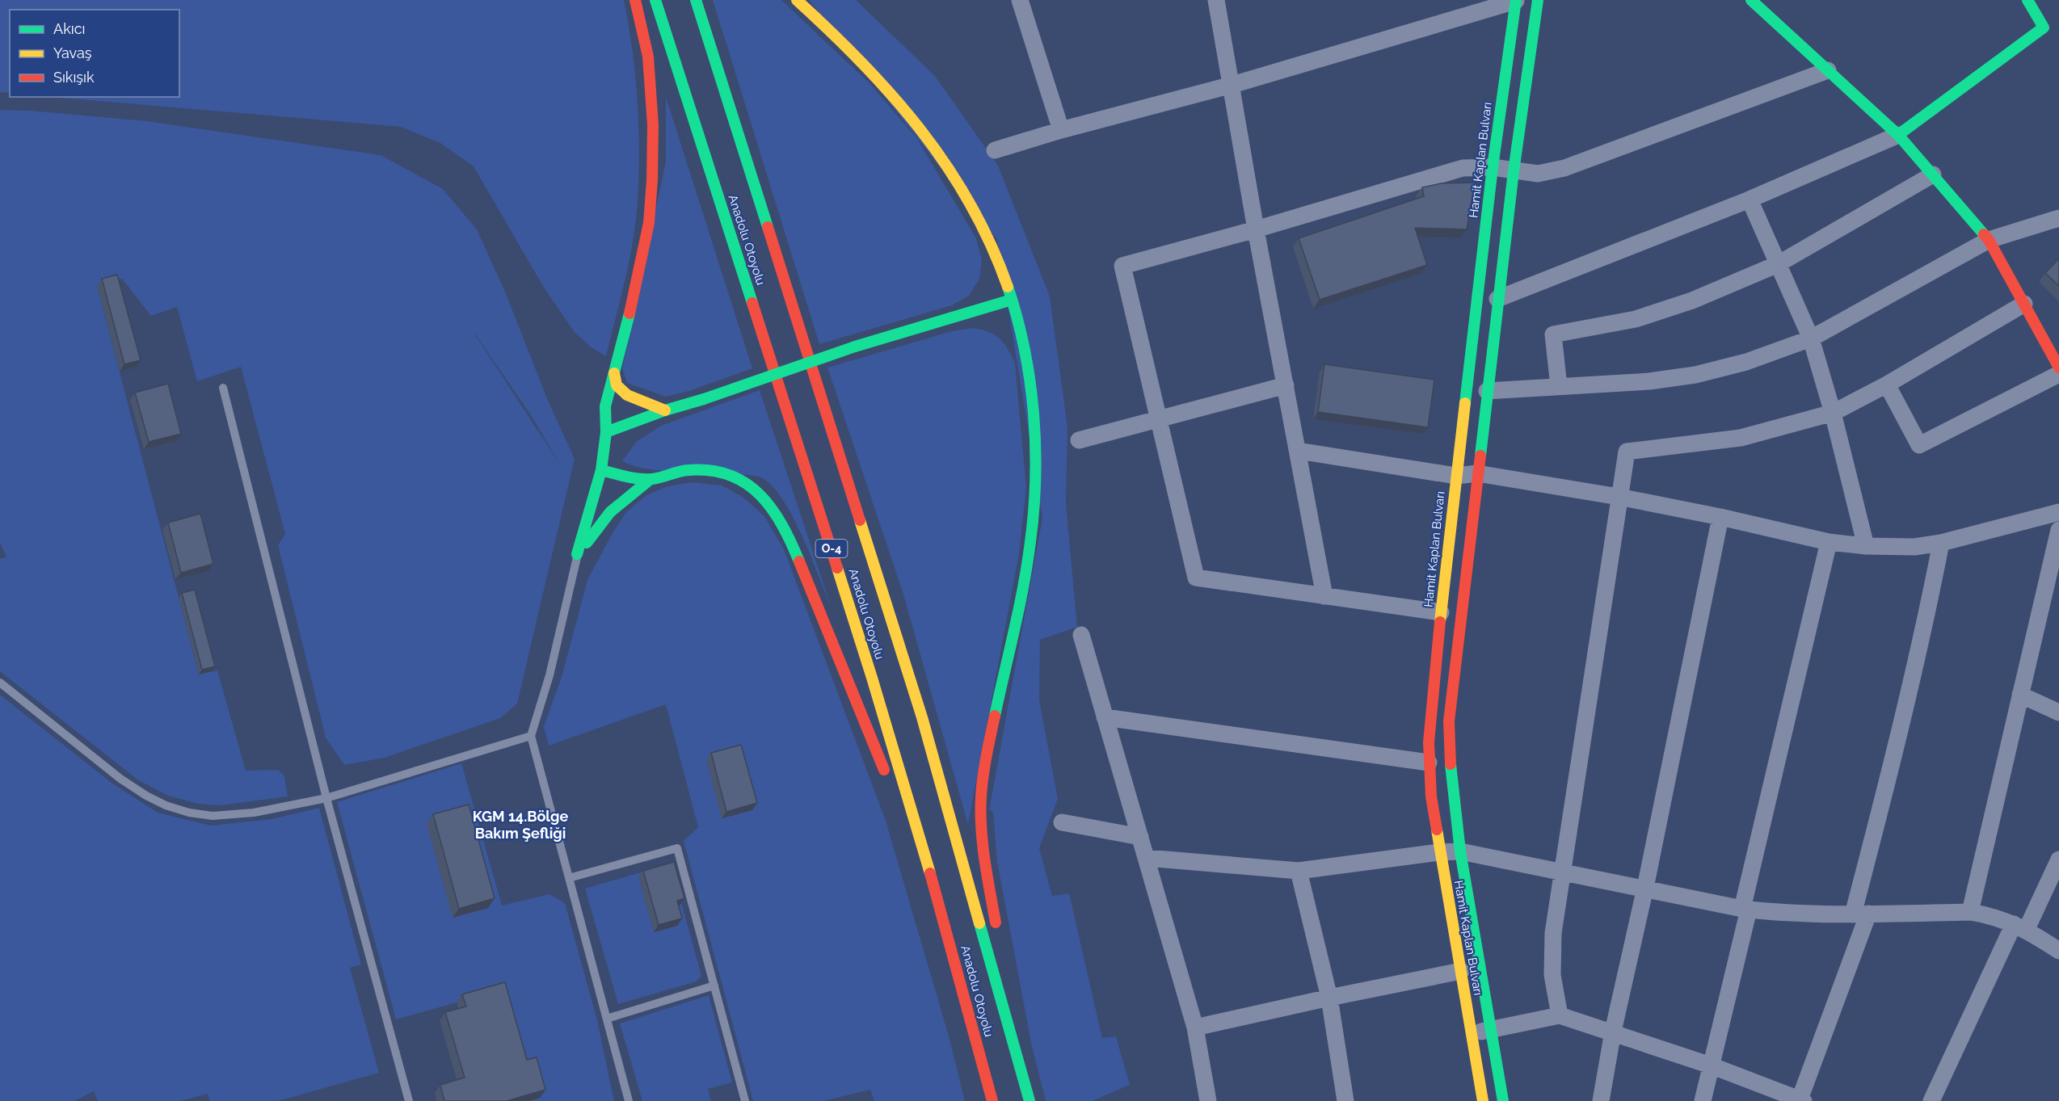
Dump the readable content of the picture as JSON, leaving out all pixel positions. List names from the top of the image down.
{
  "streets": {
    "main road": ["Hamit Kaplan Bulvarı", "Anadolu Otoyolu", "O-4"]
  },
  "districts": ["KGM 14.Bölge Bakım Şefliği"],
  "legend": ["Akıcı", "Yavaş", "Sıkışık"]
}
